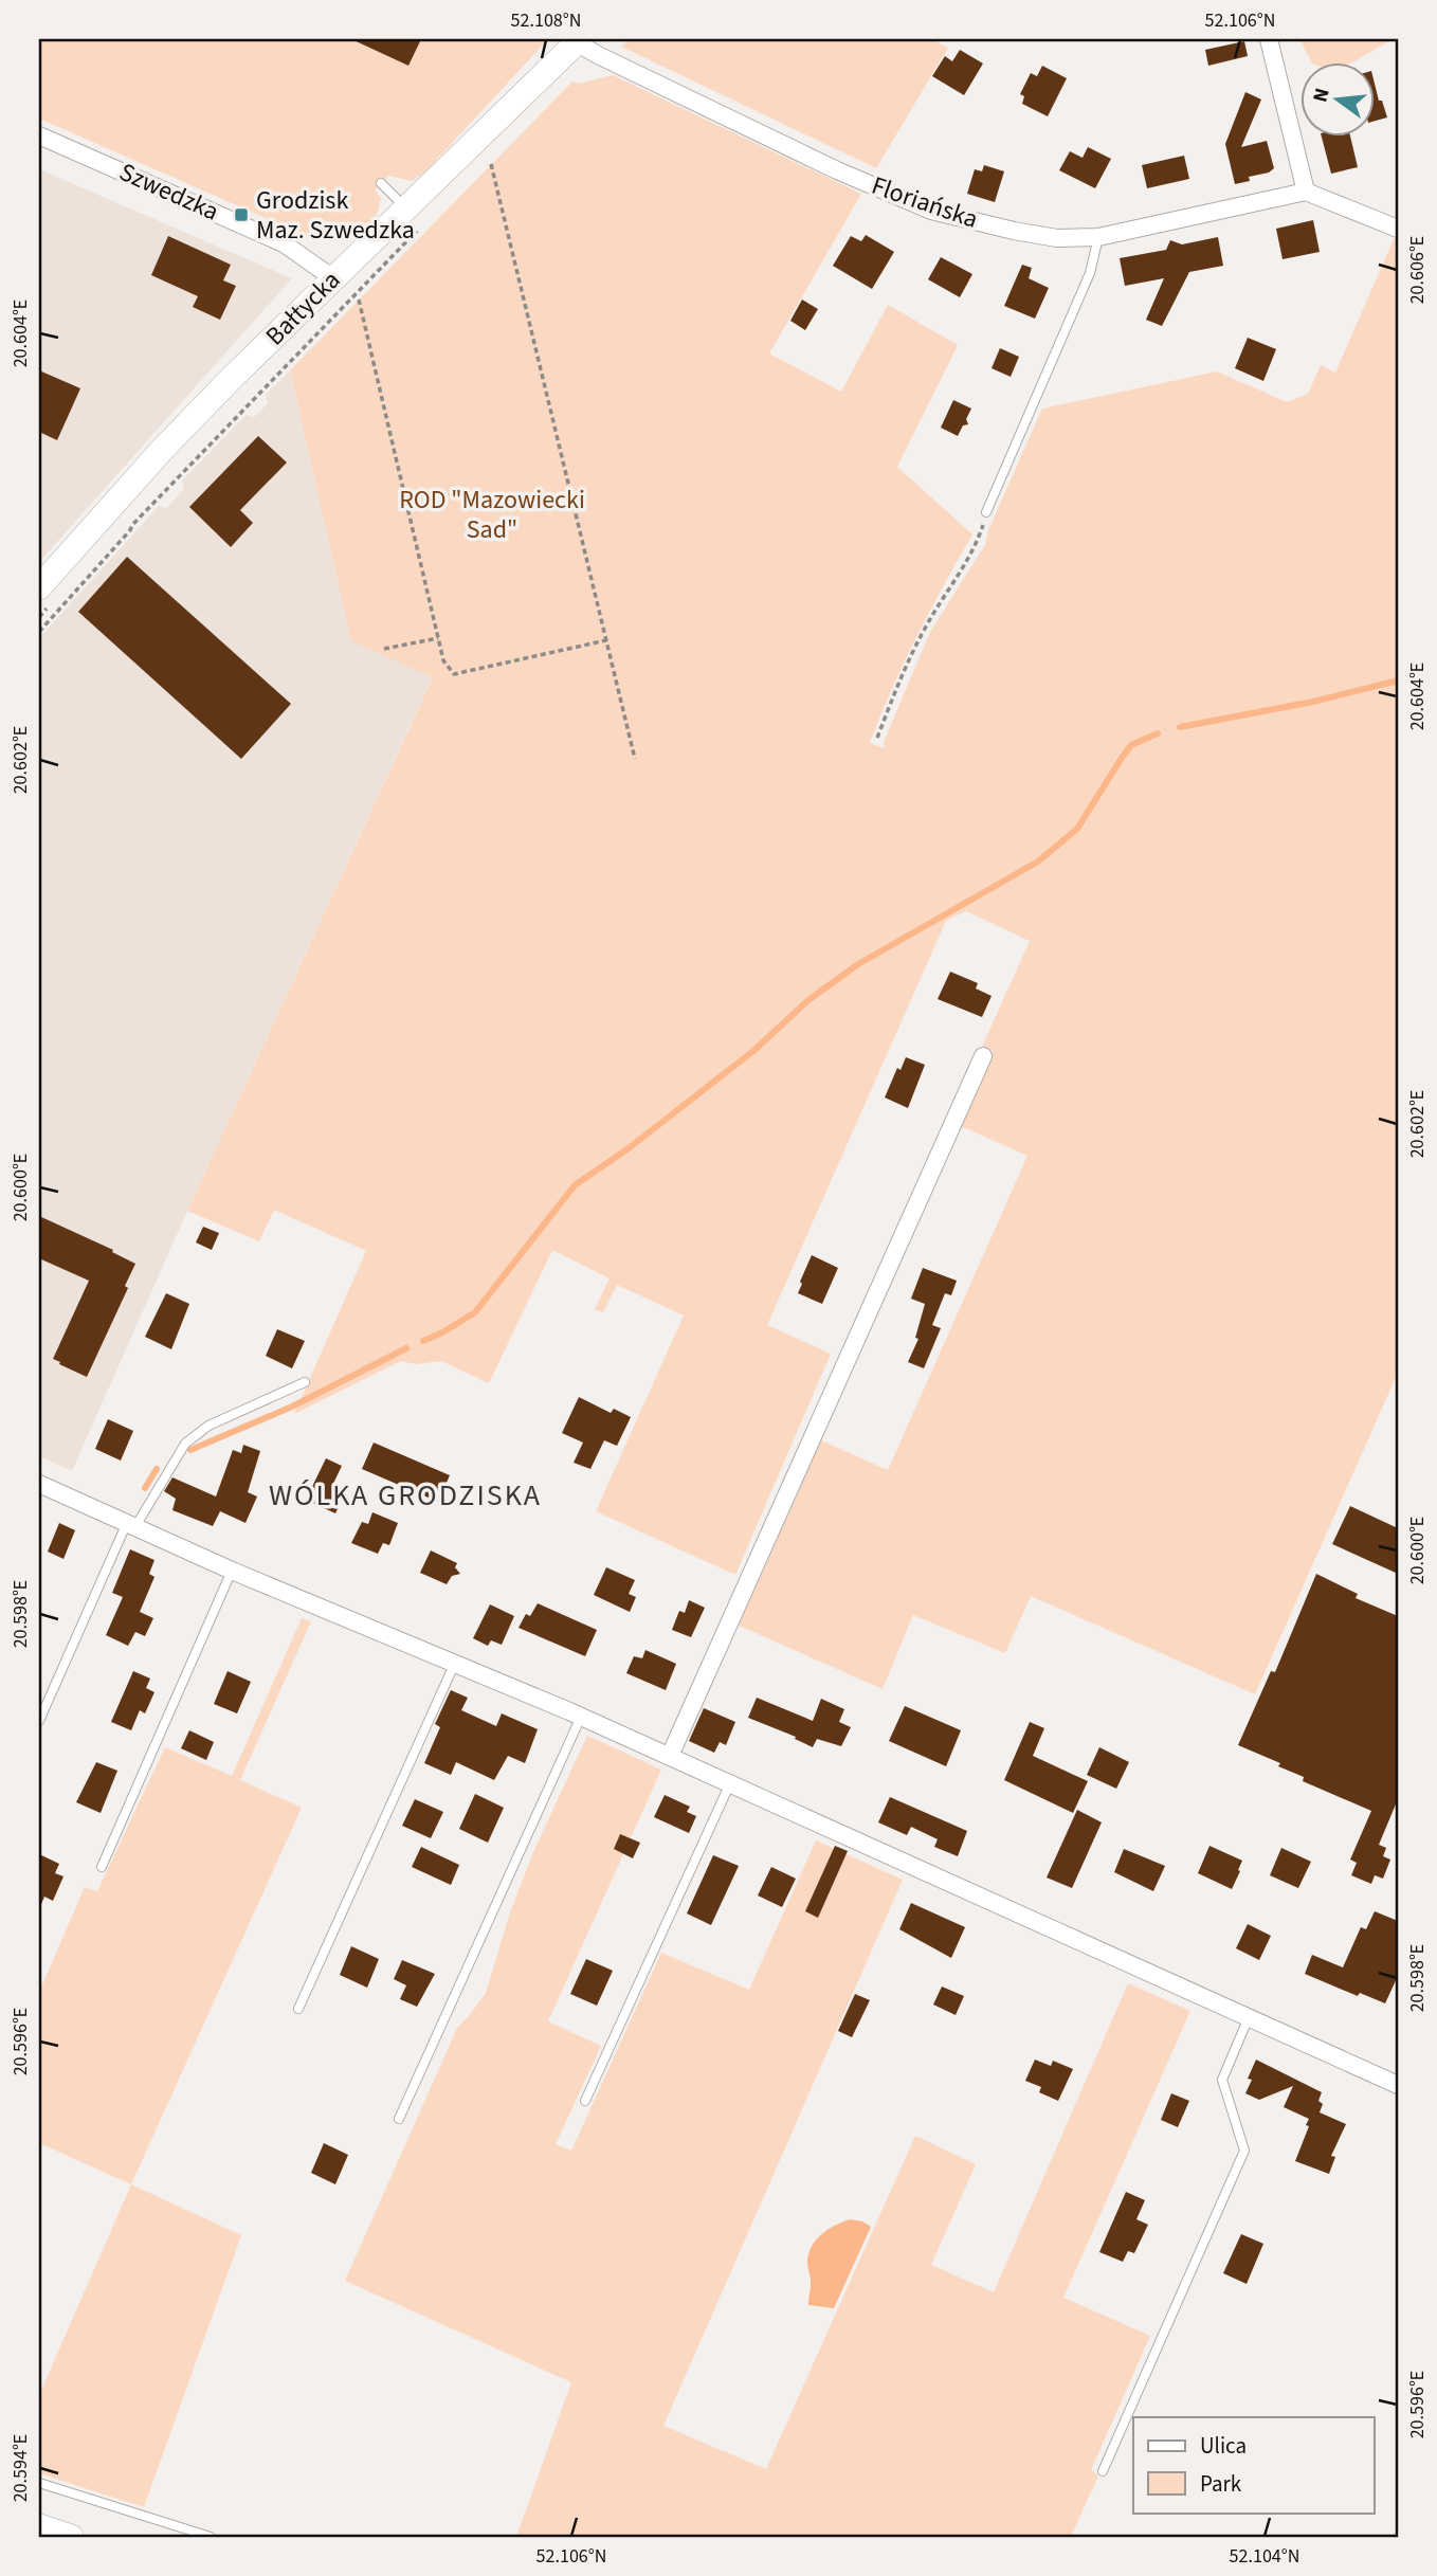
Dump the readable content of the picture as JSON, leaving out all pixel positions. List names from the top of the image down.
{
  "streets": {
    "street": ["Szwedzka", "Floriańska", "Bałtycka"]
  },
  "crossings": [
    ["Szwedzka", "Bałtycka"],
    ["Floriańska", "Bałtycka"]
  ],
  "districts": ["WÓLKA GRODZISKA"],
  "parks": ["ROD \"Mazowiecki Sad\""],
  "places": {
    "transit": ["Grodzisk Maz. Szwedzka"]
  },
  "legend": ["Ulica", "Park"],
  "north": "left",
  "coordinates": [
    "52.108°N",
    "52.106°N",
    "20.606°E",
    "20.604°E",
    "20.602°E",
    "20.600°E",
    "20.598°E",
    "20.596°E",
    "20.594°E",
    "52.104°N"
  ]
}
